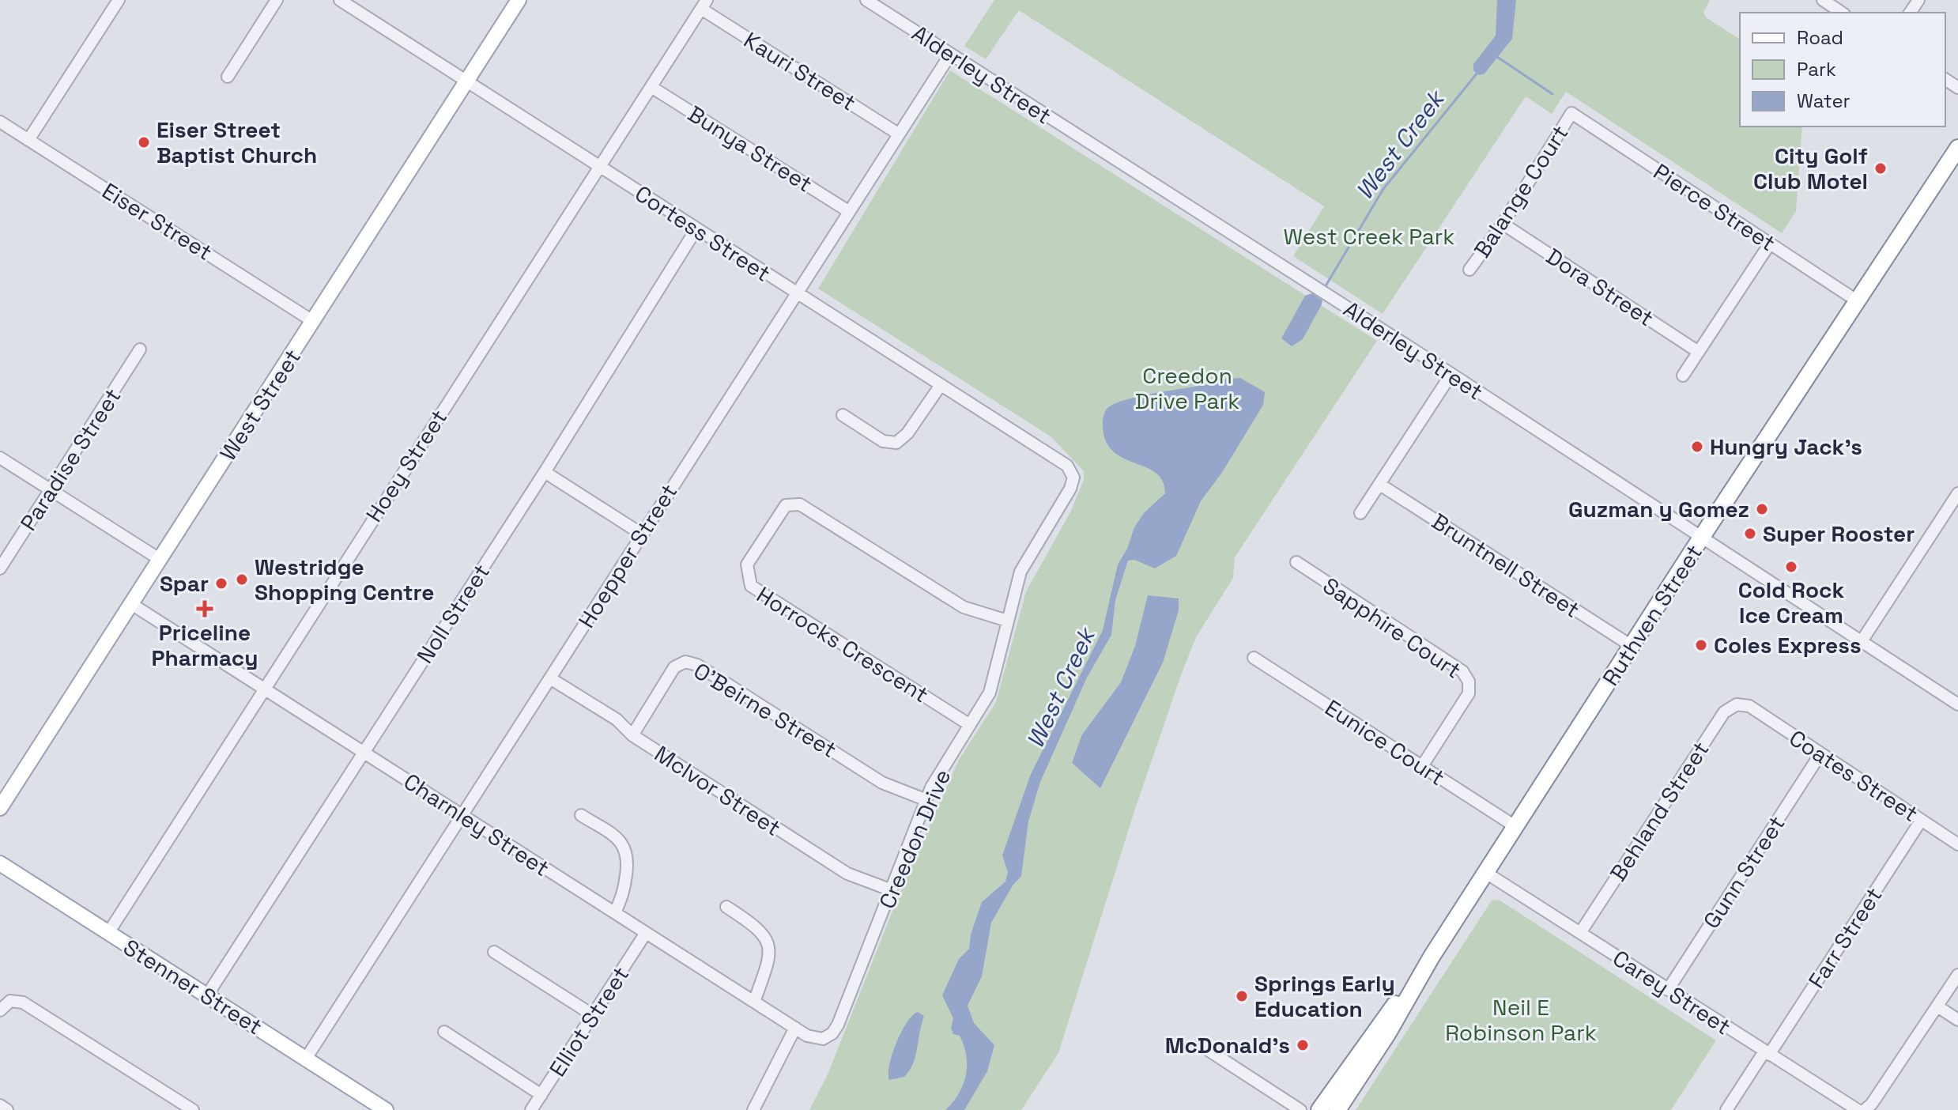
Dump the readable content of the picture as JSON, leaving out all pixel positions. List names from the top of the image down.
{
  "streets": {
    "highway": ["Ruthven Street"],
    "main road": ["West Street", "Stenner Street"],
    "street": [
      "Kauri Street",
      "Alderley Street",
      "Bunya Street",
      "Balange Court",
      "Pierce Street",
      "Eiser Street",
      "Cortess Street",
      "Dora Street",
      "Paradise Street",
      "Hoey Street",
      "Hoepper Street",
      "Bruntnell Street",
      "Noll Street",
      "Sapphire Court",
      "Horrocks Crescent",
      "O'Beirne Street",
      "Eunice Court",
      "Coates Street",
      "McIvor Street",
      "Behland Street",
      "Charnley Street",
      "Creedon Drive",
      "Gunn Street",
      "Farr Street",
      "Carey Street",
      "Elliot Street"
    ]
  },
  "crossings": [
    ["Kauri Street", "Hoey Street"],
    ["Kauri Street", "Hoepper Street"],
    ["Alderley Street", "Hoepper Street"],
    ["Alderley Street", "Ruthven Street"],
    ["Bunya Street", "Hoey Street"],
    ["Bunya Street", "Hoepper Street"],
    ["Balange Court", "Pierce Street"],
    ["Balange Court", "Dora Street"],
    ["Pierce Street", "Ruthven Street"],
    ["Eiser Street", "West Street"],
    ["Cortess Street", "West Street"],
    ["Cortess Street", "Hoey Street"],
    ["Cortess Street", "Hoepper Street"],
    ["Cortess Street", "Noll Street"],
    ["Cortess Street", "Creedon Drive"],
    ["West Street", "Charnley Street"],
    ["Hoey Street", "Charnley Street"],
    ["Hoey Street", "Stenner Street"],
    ["Hoepper Street", "McIvor Street"],
    ["Hoepper Street", "Charnley Street"],
    ["Hoepper Street", "Stenner Street"],
    ["Bruntnell Street", "Ruthven Street"],
    ["Noll Street", "Charnley Street"],
    ["Noll Street", "Stenner Street"],
    ["Ruthven Street", "Eunice Court"],
    ["Ruthven Street", "Carey Street"],
    ["Sapphire Court", "Eunice Court"],
    ["Horrocks Crescent", "Creedon Drive"],
    ["O'Beirne Street", "McIvor Street"],
    ["O'Beirne Street", "Creedon Drive"],
    ["Coates Street", "Behland Street"],
    ["Coates Street", "Gunn Street"],
    ["Coates Street", "Farr Street"],
    ["McIvor Street", "Creedon Drive"],
    ["Behland Street", "Carey Street"],
    ["Charnley Street", "Creedon Drive"],
    ["Charnley Street", "Elliot Street"],
    ["Gunn Street", "Carey Street"],
    ["Farr Street", "Carey Street"]
  ],
  "water": ["West Creek"],
  "parks": ["West Creek Park", "Creedon Drive Park", "Neil E Robinson Park"],
  "places": {
    "other": [
      "Eiser Street Baptist Church",
      "City Golf Club Motel",
      "Hungry Jack's",
      "Guzman y Gomez",
      "Super Rooster",
      "Cold Rock Ice Cream",
      "Westridge Shopping Centre",
      "Spar",
      "Coles Express",
      "Springs Early Education",
      "McDonald's"
    ],
    "health": ["Priceline Pharmacy"]
  },
  "legend": ["Road", "Park", "Water"]
}
